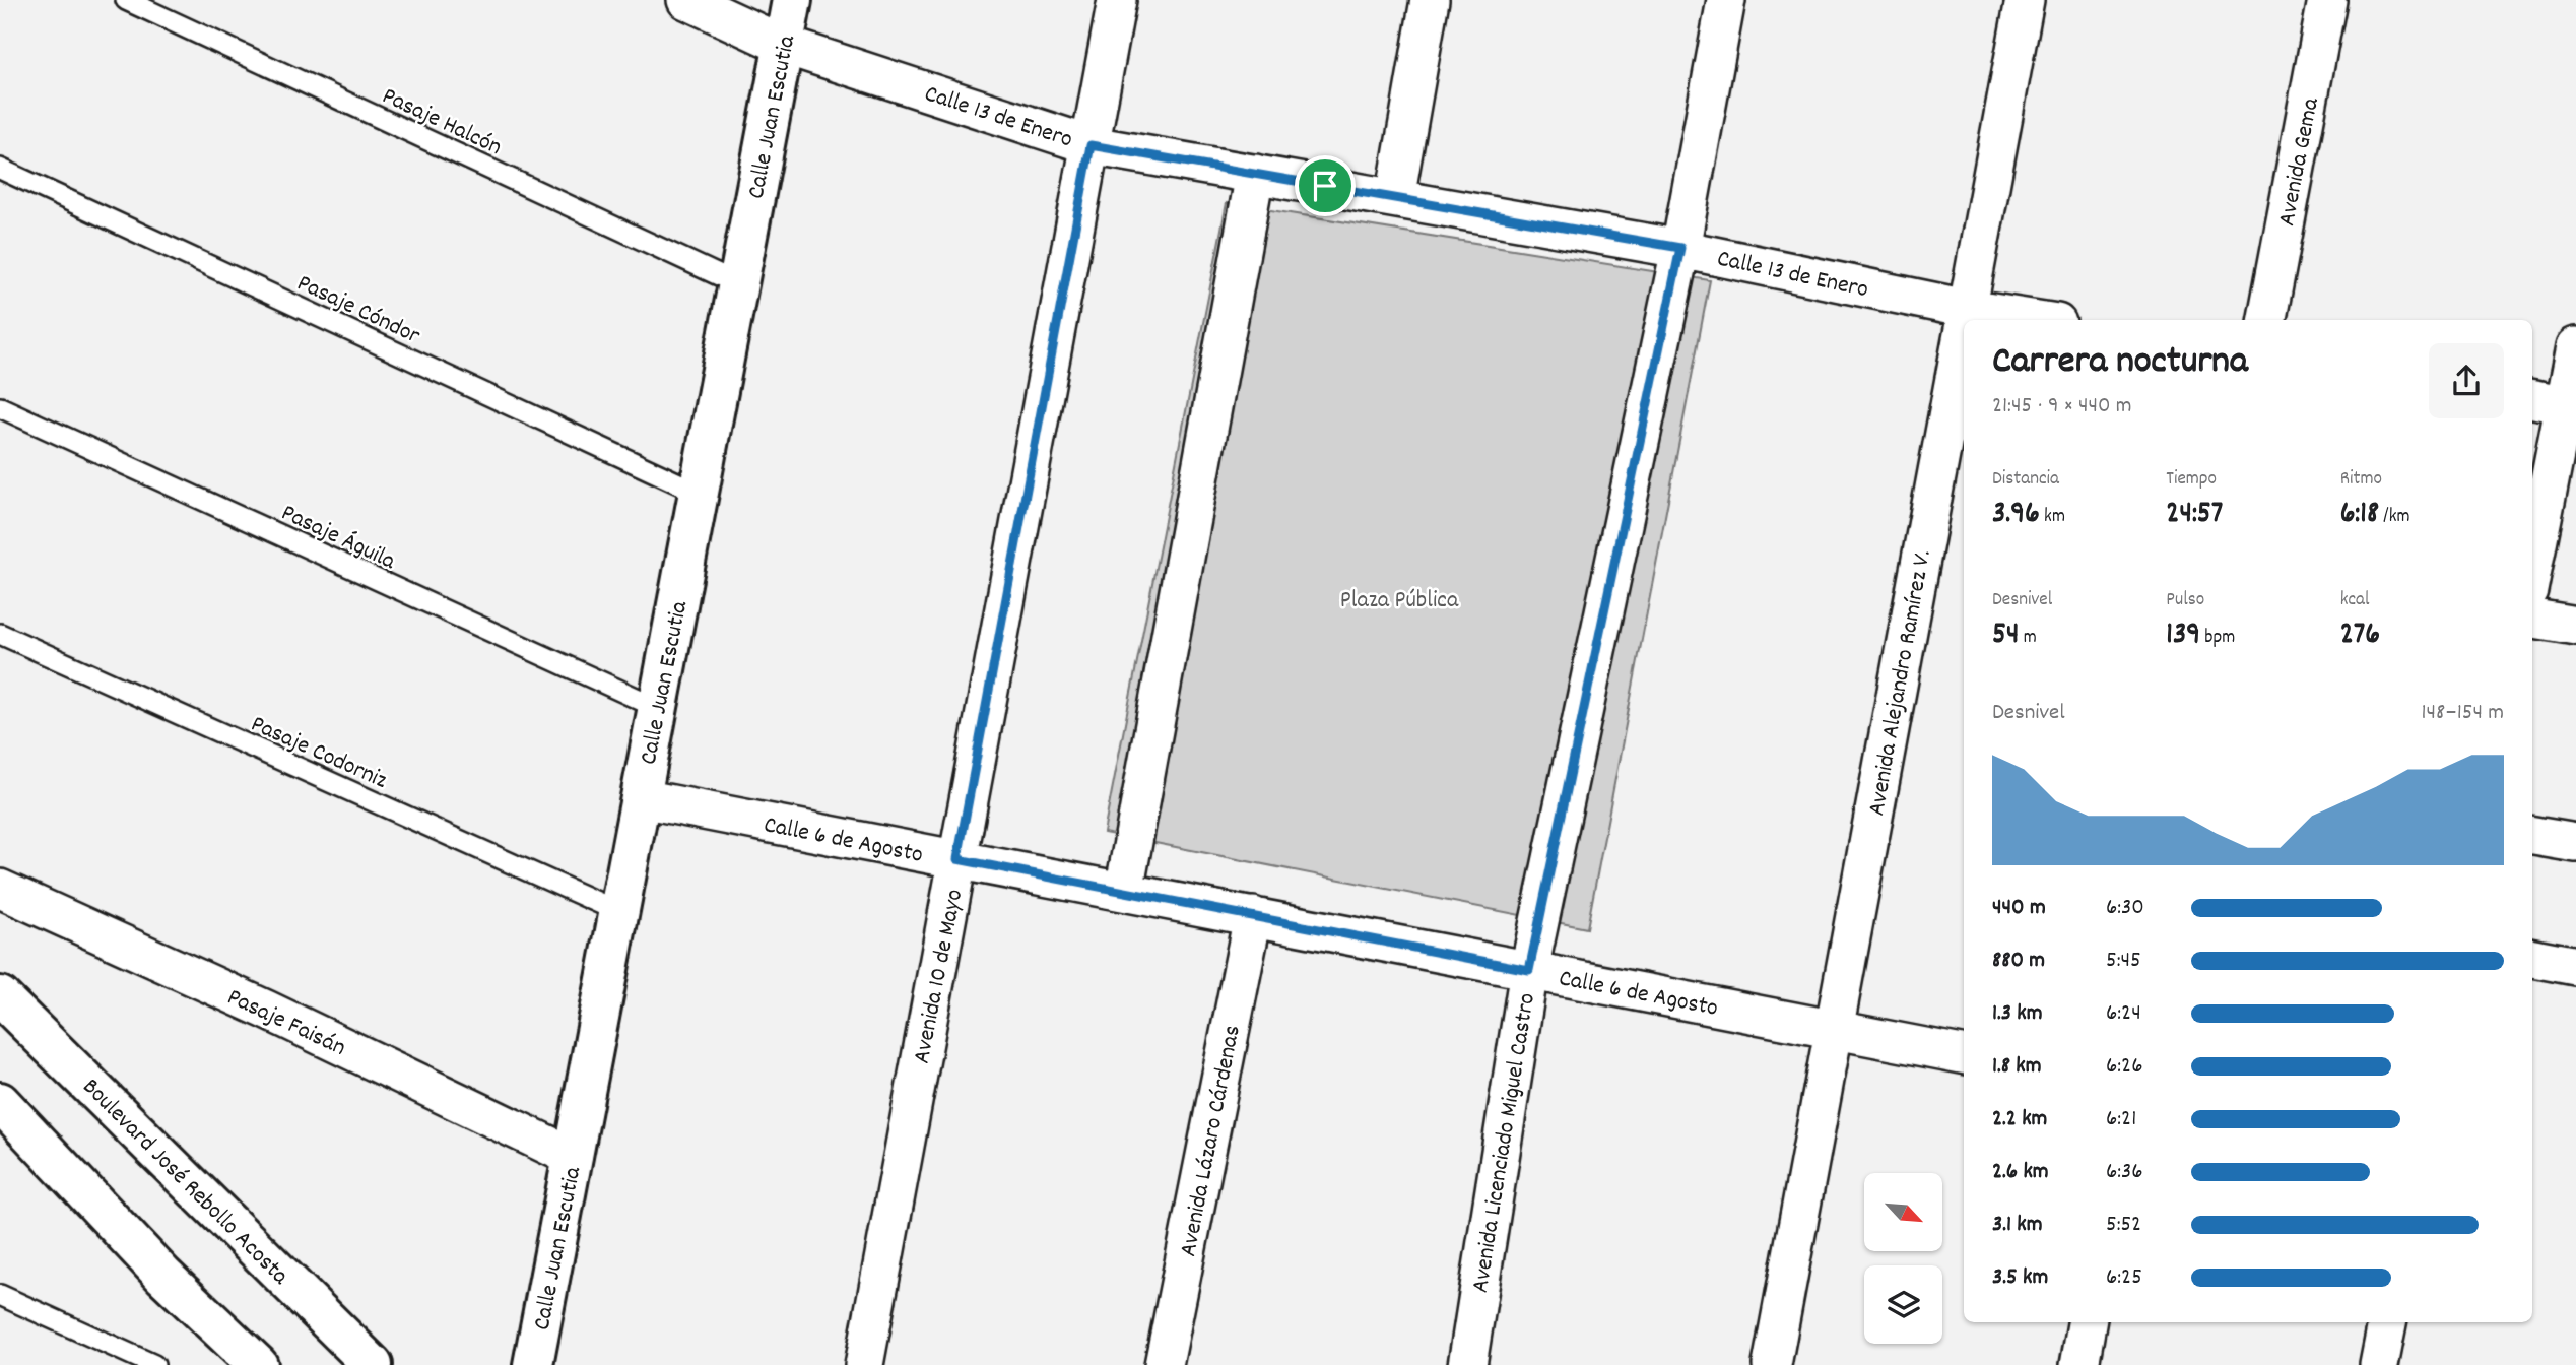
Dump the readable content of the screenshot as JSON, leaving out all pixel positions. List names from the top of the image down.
{
  "streets": {
    "street": [
      "Calle 13 de Enero",
      "Calle Juan Escutia",
      "Avenida Gema",
      "Avenida Alejandro Ramírez V.",
      "Calle 6 de Agosto",
      "Avenida 10 de Mayo",
      "Pasaje Faisán",
      "Avenida Lázaro Cárdenas",
      "Avenida Licenciado Miguel Castro",
      "Boulevard José Rebollo Acosta"
    ],
    "lane": [
      "Pasaje Halcón",
      "Pasaje Cóndor",
      "Pasaje Águila",
      "Pasaje Codorniz"
    ]
  },
  "crossings": [
    ["Calle 13 de Enero", "Calle Juan Escutia"],
    ["Calle 13 de Enero", "Avenida Alejandro Ramírez V."],
    ["Calle 13 de Enero", "Avenida 10 de Mayo"],
    ["Calle 13 de Enero", "Avenida Licenciado Miguel Castro"],
    ["Calle Juan Escutia", "Pasaje Halcón"],
    ["Calle Juan Escutia", "Pasaje Cóndor"],
    ["Calle Juan Escutia", "Pasaje Águila"],
    ["Calle Juan Escutia", "Pasaje Codorniz"],
    ["Calle Juan Escutia", "Calle 6 de Agosto"],
    ["Calle Juan Escutia", "Pasaje Faisán"],
    ["Avenida Alejandro Ramírez V.", "Calle 6 de Agosto"],
    ["Calle 6 de Agosto", "Avenida 10 de Mayo"],
    ["Calle 6 de Agosto", "Avenida Lázaro Cárdenas"],
    ["Calle 6 de Agosto", "Avenida Licenciado Miguel Castro"]
  ],
  "parks": ["Plaza Pública"],
  "north": "bottom right",
  "page": {
    "heading": ["Carrera nocturna", "21:45 · 9 × 440 m"],
    "stats": [
      ["Distancia", "3.96 km"],
      ["Tiempo", "24:57"],
      ["Ritmo", "6:18 /km"],
      ["Desnivel", "54 m"],
      ["Pulso", "139 bpm"],
      ["kcal", "276"]
    ],
    "chart": ["Desnivel", "148–154 m"],
    "list": [
      {
        "name": "440 m",
        "note": "6:30"
      },
      {
        "name": "880 m",
        "note": "5:45"
      },
      {
        "name": "1.3 km",
        "note": "6:24"
      },
      {
        "name": "1.8 km",
        "note": "6:26"
      },
      {
        "name": "2.2 km",
        "note": "6:21"
      },
      {
        "name": "2.6 km",
        "note": "6:36"
      },
      {
        "name": "3.1 km",
        "note": "5:52"
      },
      {
        "name": "3.5 km",
        "note": "6:25"
      }
    ]
  }
}
